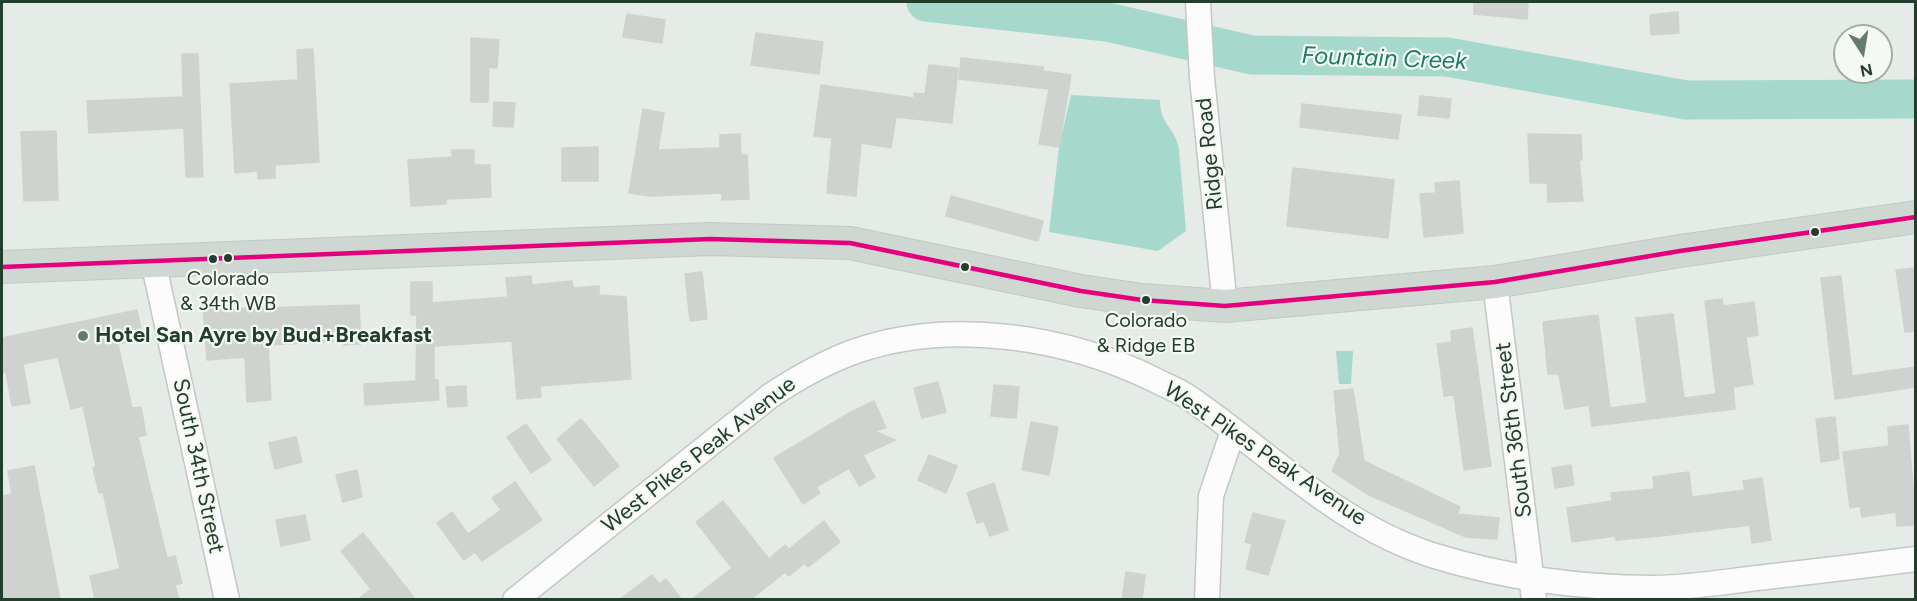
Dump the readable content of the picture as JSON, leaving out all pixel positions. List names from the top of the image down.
{
  "streets": {
    "street": [
      "Ridge Road",
      "South 36th Street",
      "West Pikes Peak Avenue",
      "South 34th Street"
    ]
  },
  "crossings": [
    ["South 36th Street", "West Pikes Peak Avenue"]
  ],
  "water": ["Fountain Creek"],
  "places": ["Colorado & 34th WB", "Colorado & Ridge EB", "Hotel San Ayre by Bud+Breakfast"],
  "north": "bottom"
}
